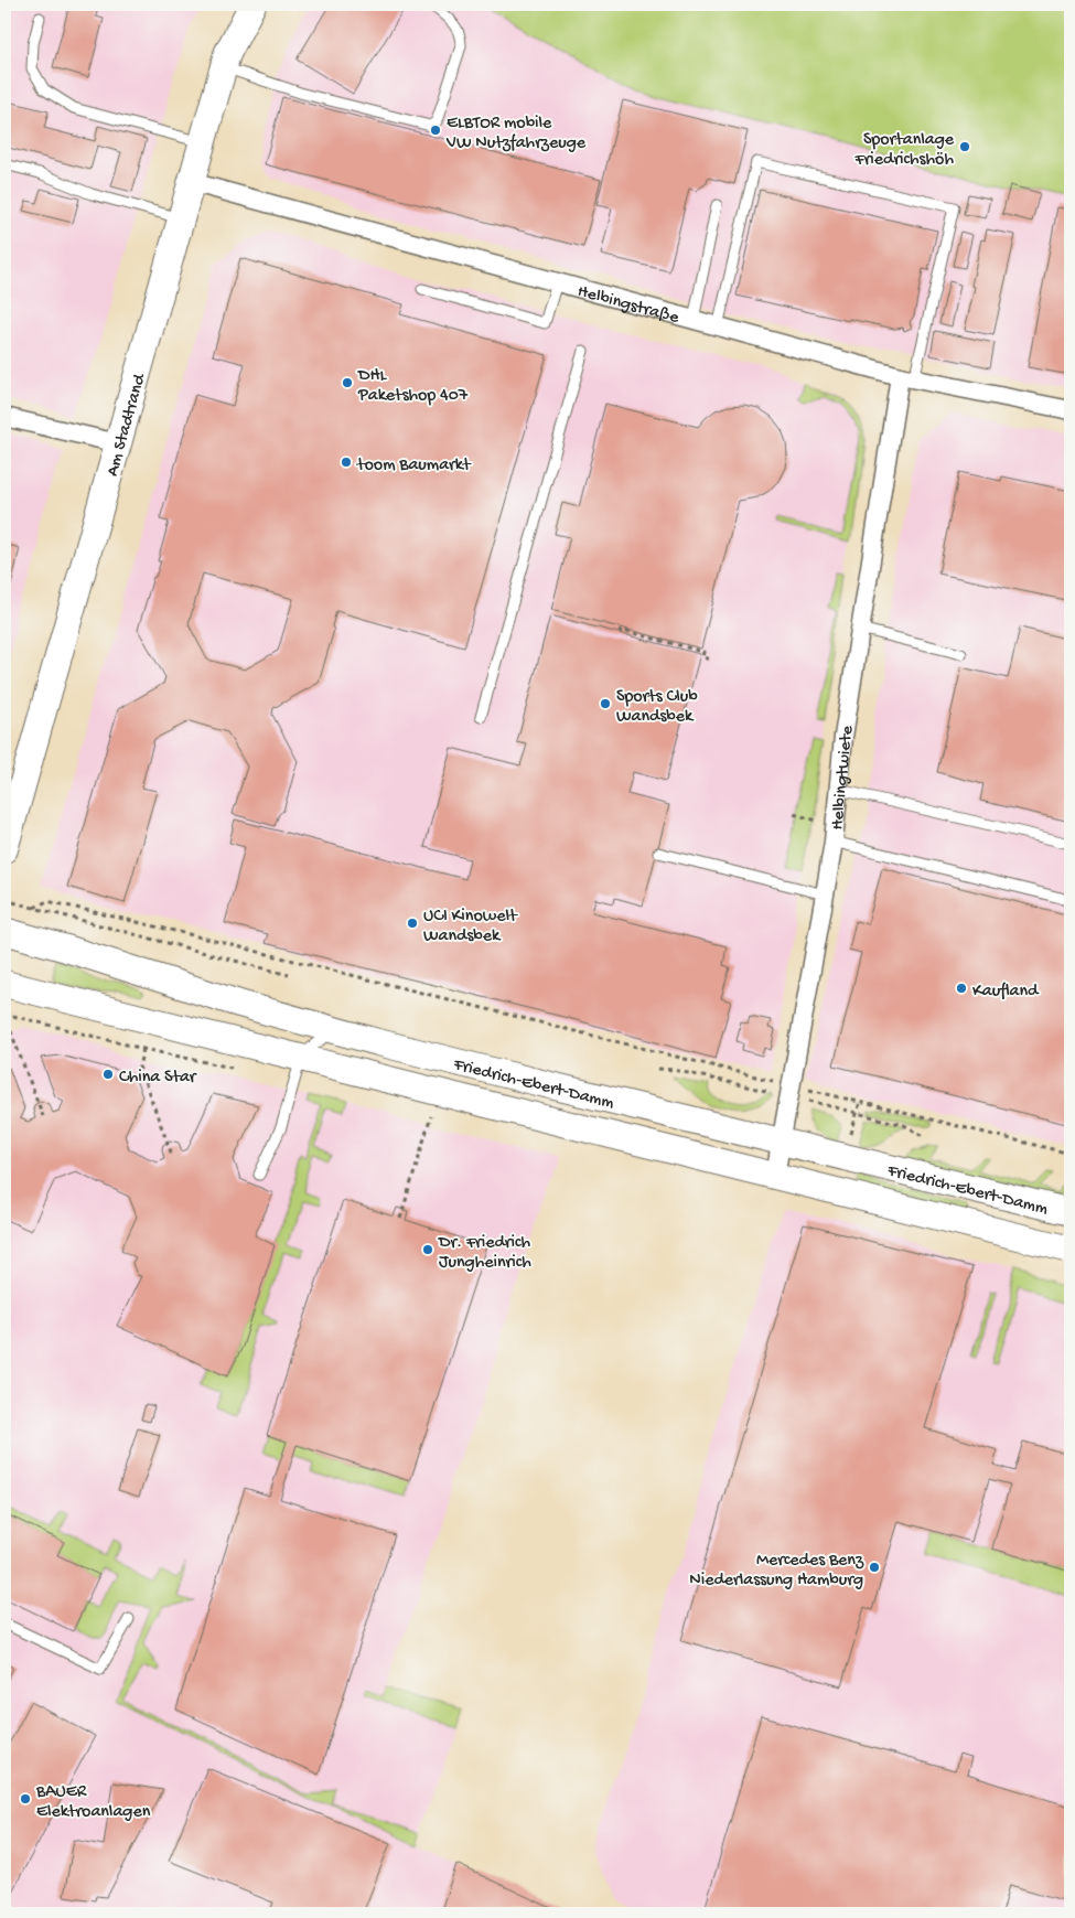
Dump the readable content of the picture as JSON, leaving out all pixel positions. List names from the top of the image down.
{
  "streets": {
    "main road": ["Am Stadtrand", "Friedrich-Ebert-Damm"],
    "street": ["Helbingstraße", "Helbingtwiete"]
  },
  "crossings": [
    ["Helbingstraße", "Am Stadtrand"],
    ["Helbingstraße", "Helbingtwiete"],
    ["Helbingtwiete", "Friedrich-Ebert-Damm"]
  ],
  "places": [
    "ELBTOR mobile VW Nutzfahrzeuge",
    "Sportanlage Friedrichshöh",
    "DHL Paketshop 407",
    "toom Baumarkt",
    "Sports Club Wandsbek",
    "UCI Kinowelt Wandsbek",
    "Kaufland",
    "China Star",
    "Dr. Friedrich Jungheinrich",
    "Mercedes Benz Niederlassung Hamburg",
    "BAUER Elektroanlagen"
  ]
}
